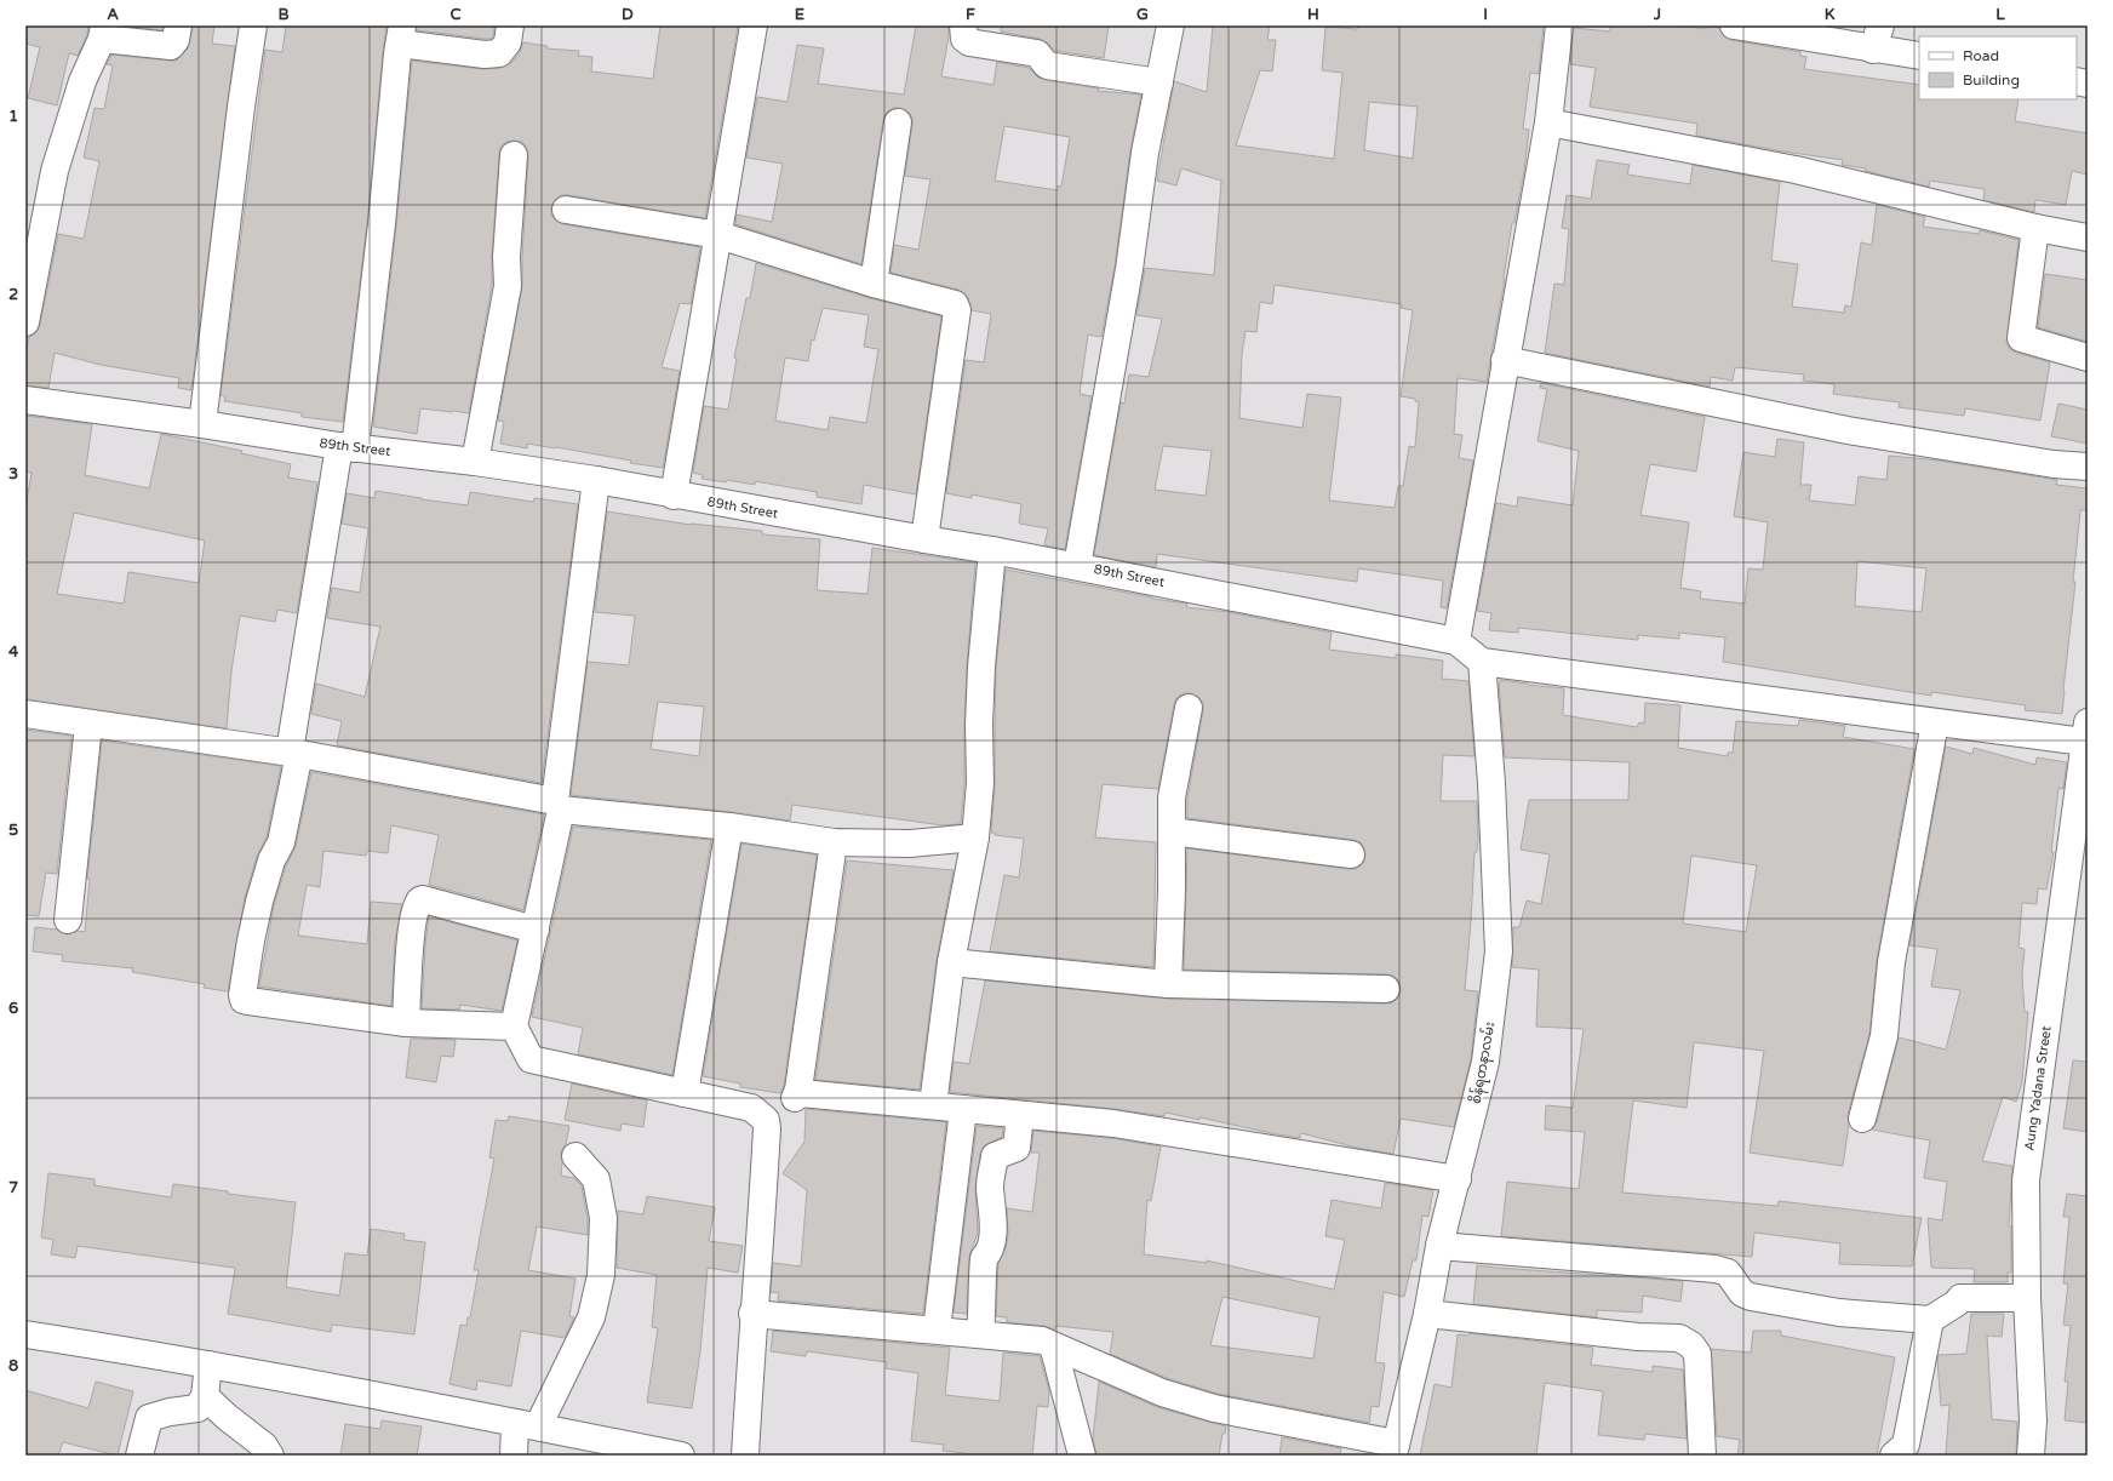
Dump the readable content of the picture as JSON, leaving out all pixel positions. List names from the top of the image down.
{
  "streets": {
    "street": ["89th Street", "စိန်ရတနာလမ်း", "Aung Yadana Street"]
  },
  "legend": ["Road", "Building"],
  "grid": {
    "columns": [
      "A",
      "B",
      "C",
      "D",
      "E",
      "F",
      "G",
      "H",
      "I",
      "J",
      "K",
      "L"
    ],
    "rows": [
      "1",
      "2",
      "3",
      "4",
      "5",
      "6",
      "7",
      "8"
    ]
  }
}
